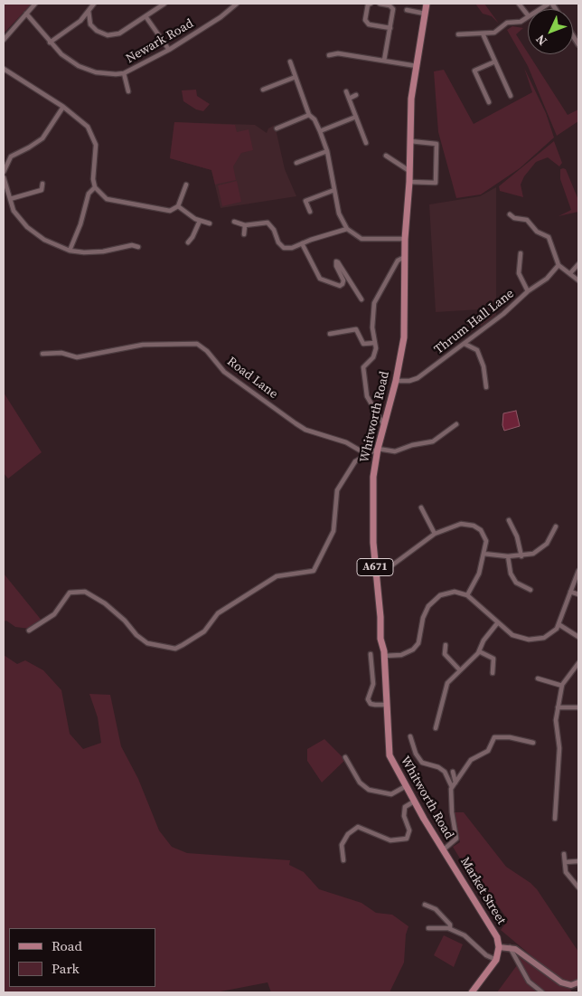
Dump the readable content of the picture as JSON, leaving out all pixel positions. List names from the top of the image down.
{
  "streets": {
    "main road": ["Whitworth Road", "A671", "Market Street"],
    "street": ["Newark Road", "Thrum Hall Lane", "Road Lane"]
  },
  "crossings": [
    ["Thrum Hall Lane", "Whitworth Road"],
    ["Whitworth Road", "Market Street"]
  ],
  "legend": ["Road", "Park"],
  "north": "bottom left"
}
